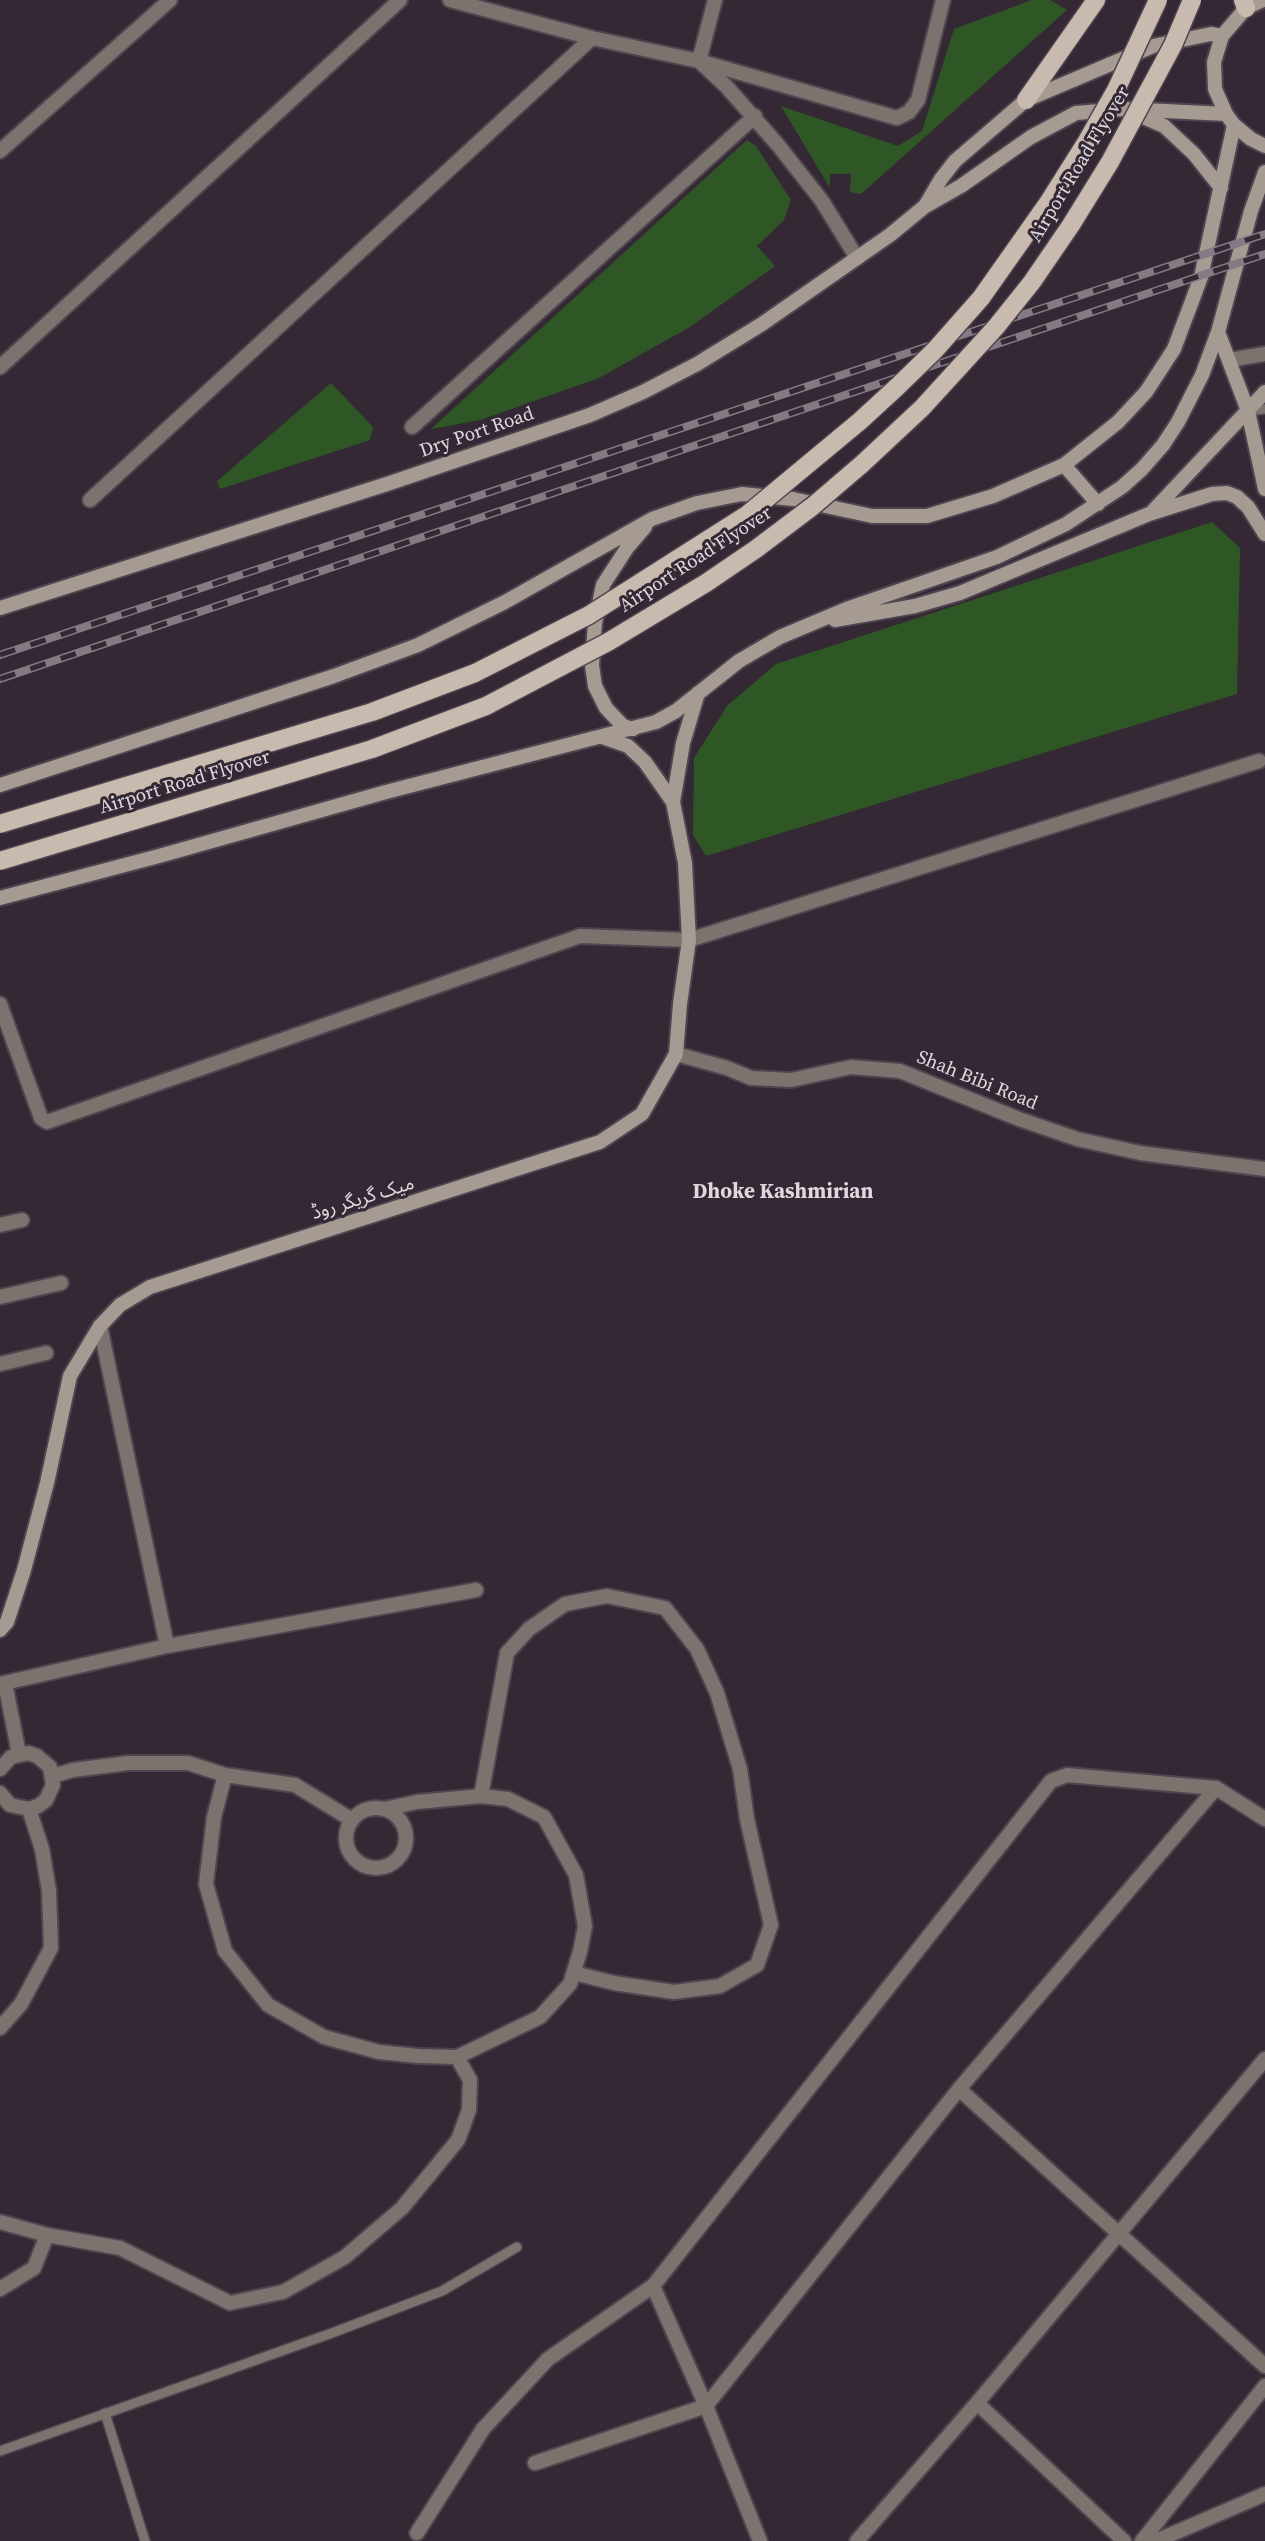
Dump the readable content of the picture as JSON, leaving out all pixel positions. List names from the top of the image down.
{
  "streets": {
    "main road": ["Airport Road Flyover", "Dry Port Road", "میک گریگر روڈ"],
    "street": ["Shah Bibi Road"]
  },
  "crossings": [
    ["Shah Bibi Road", "میک گریگر روڈ"]
  ],
  "districts": ["Dhoke Kashmirian"]
}
